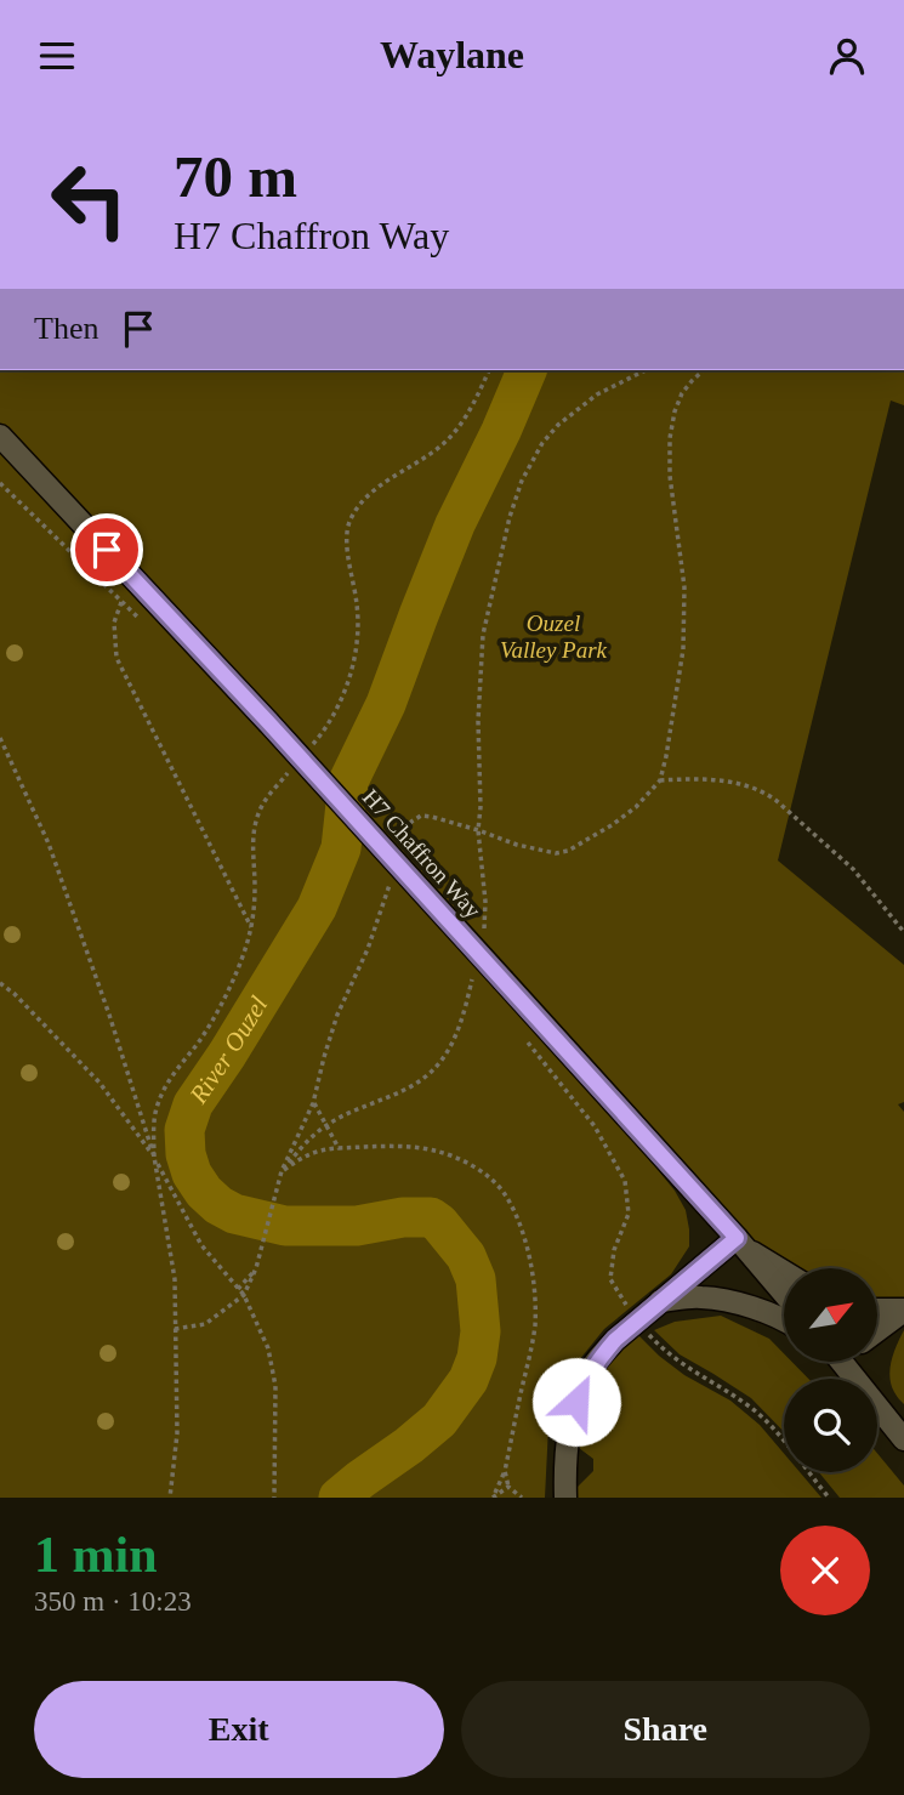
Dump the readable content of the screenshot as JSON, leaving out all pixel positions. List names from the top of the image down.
{
  "streets": {
    "street": ["H7 Chaffron Way"]
  },
  "water": ["River Ouzel"],
  "parks": ["Ouzel Valley Park"],
  "north": "top right",
  "page": {
    "header": "Waylane",
    "turn": ["70 m", "H7 Chaffron Way"],
    "then": "Then",
    "heading": ["1 min", "350 m · 10:23"],
    "buttons": ["Exit", "Share"]
  }
}
